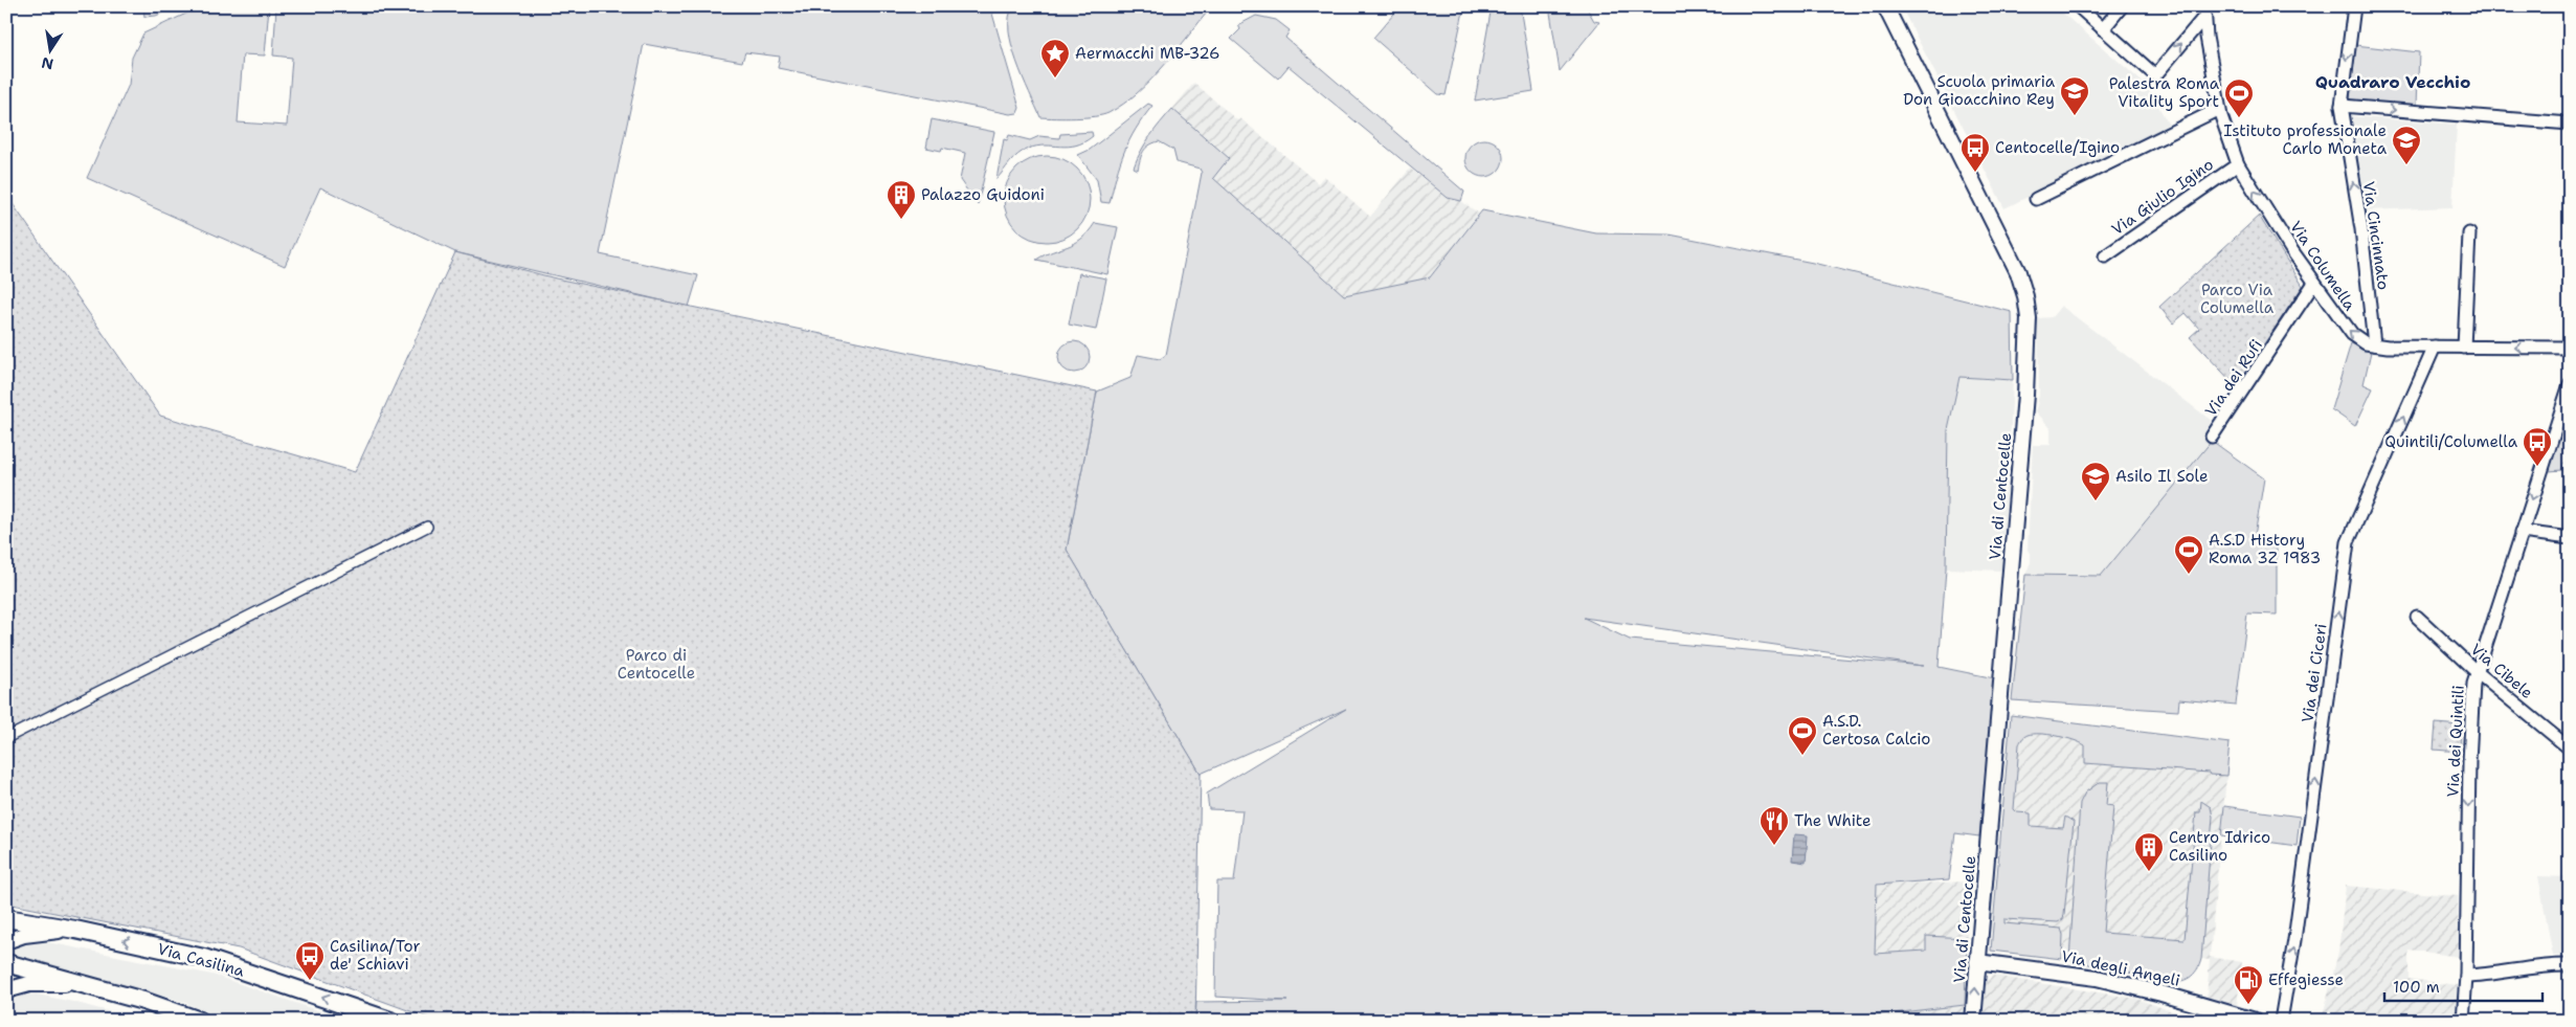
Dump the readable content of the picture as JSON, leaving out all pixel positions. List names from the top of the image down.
{
  "streets": {
    "main road": ["Via Casilina"],
    "street": [
      "Via Giulio Igino",
      "Via Cincinnato",
      "Via Columella",
      "Via dei Rufi",
      "Via di Centocelle",
      "Via Cibele",
      "Via dei Ciceri",
      "Via dei Quintili",
      "Via degli Angeli"
    ]
  },
  "crossings": [
    ["Via Giulio Igino", "Via Columella"],
    ["Via Cincinnato", "Via Columella"],
    ["Via Columella", "Via dei Rufi"],
    ["Via Columella", "Via dei Ciceri"],
    ["Via di Centocelle", "Via degli Angeli"],
    ["Via Cibele", "Via dei Quintili"]
  ],
  "one_way": ["Via Columella", "Via dei Ciceri", "Via dei Quintili"],
  "districts": ["Quadraro Vecchio"],
  "parks": ["Parco Via Columella", "Parco di Centocelle"],
  "places": {
    "place": ["Aermacchi MB-326"],
    "school or university": ["Scuola primaria Don Gioacchino Rey", "Istituto professionale Carlo Moneta", "Asilo Il Sole"],
    "sports": ["Palestra Roma Vitality Sport", "A.S.D History Roma 3Z 1983", "A.S.D. Certosa Calcio"],
    "bus stop": ["Centocelle/Igino", "Quintili/Columella", "Casilina/Tor de' Schiavi"],
    "building": ["Palazzo Guidoni", "Centro Idrico Casilino"],
    "restaurant": ["The White"],
    "fuel station": ["Effegiesse"]
  },
  "scale_bar": "100 m",
  "north": "bottom"
}
